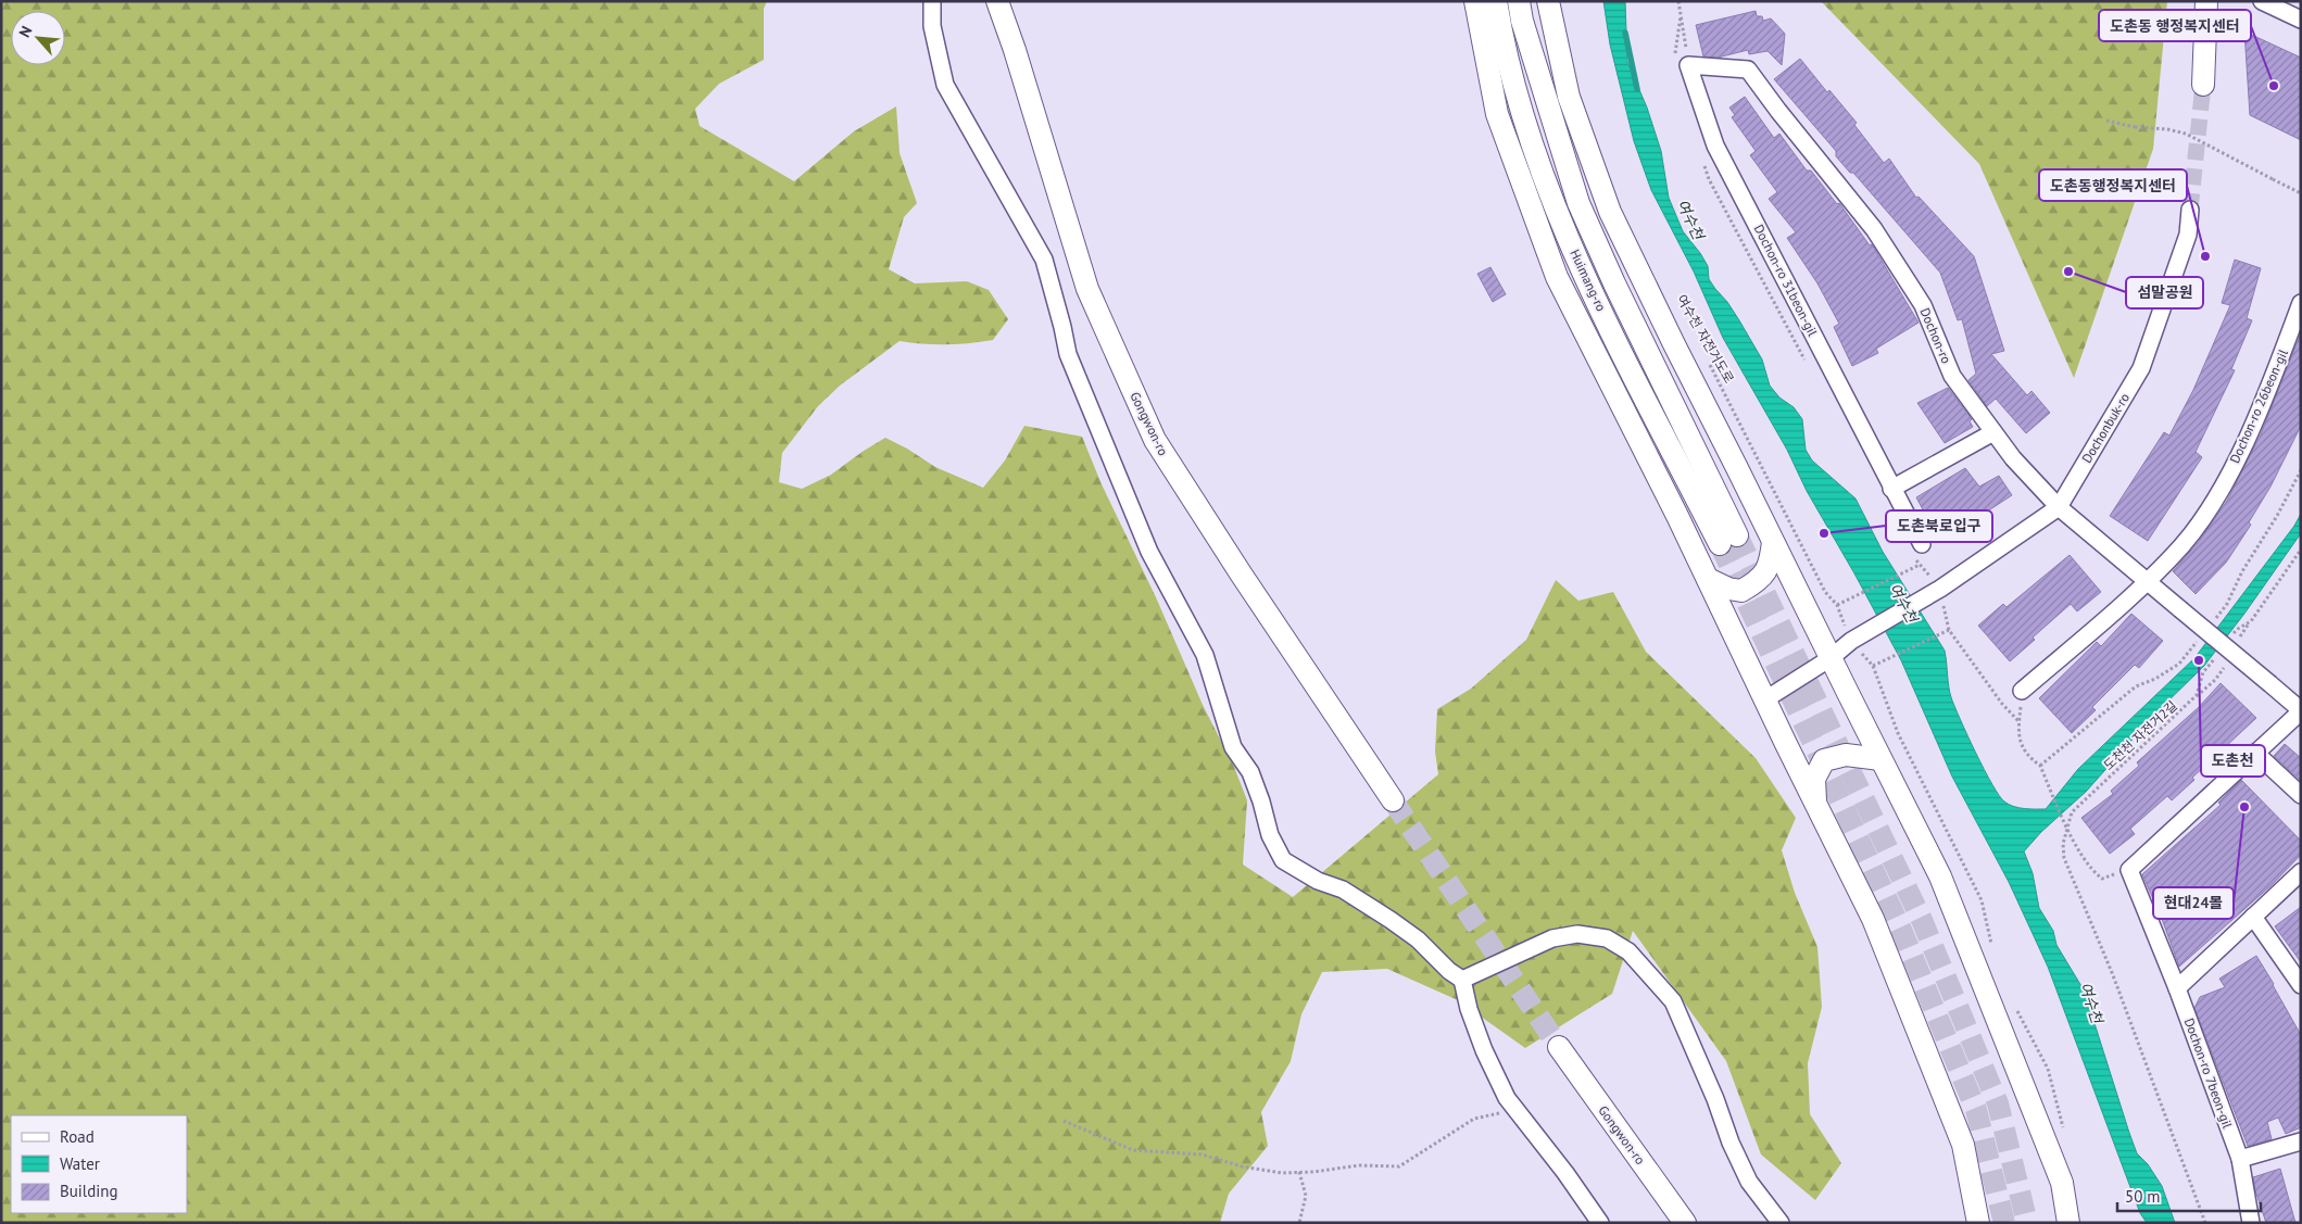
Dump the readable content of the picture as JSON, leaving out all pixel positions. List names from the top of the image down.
{
  "streets": {
    "main road": ["Huimang-ro", "Gongwon-ro"],
    "street": [
      "Dochon-ro 31beon-gil",
      "Dochon-ro",
      "Dochon-ro 26beon-gil",
      "Dochonbuk-ro",
      "Dochon-ro 7beon-gil"
    ],
    "path": ["여수천 자전거도로", "도천천 자전거2길"]
  },
  "crossings": [
    ["Dochon-ro 31beon-gil", "Dochon-ro"],
    ["Dochon-ro", "Dochon-ro 26beon-gil"],
    ["Dochon-ro", "Dochonbuk-ro"],
    ["Dochon-ro", "도천천 자전거2길"],
    ["여수천 자전거도로", "Dochonbuk-ro"]
  ],
  "water": ["여수천"],
  "places": [
    "도촌동 행정복지센터",
    "도촌동행정복지센터",
    "섬말공원",
    "도촌북로입구",
    "도촌천",
    "현대24몰"
  ],
  "legend": ["Road", "Water", "Building"],
  "scale_bar": "50 m",
  "north": "top left"
}
